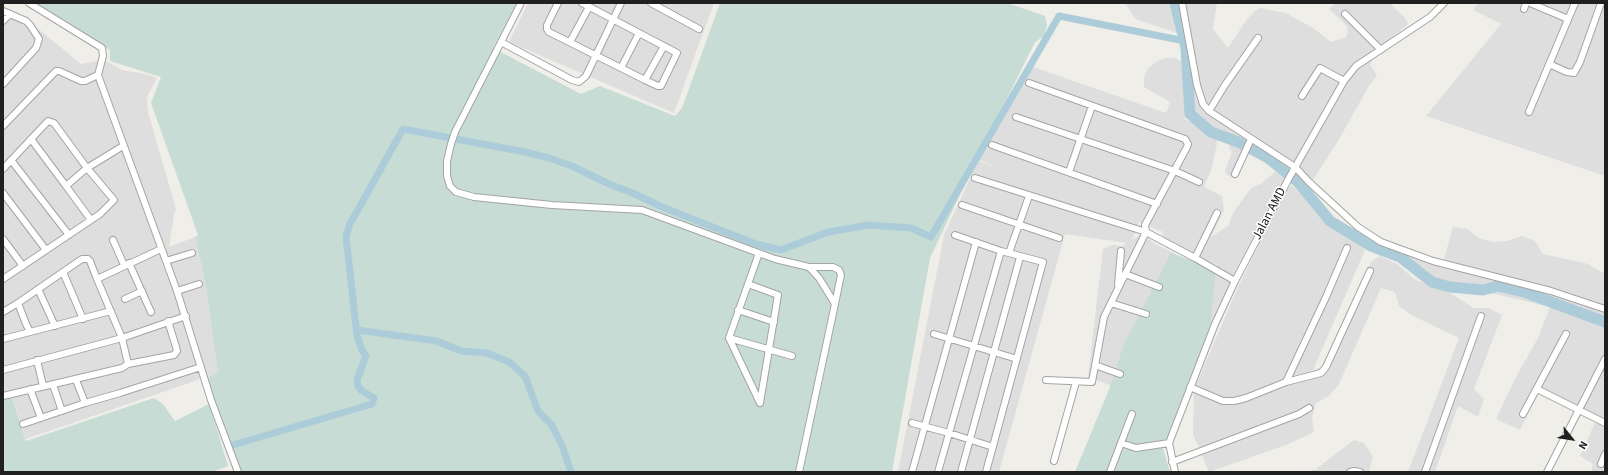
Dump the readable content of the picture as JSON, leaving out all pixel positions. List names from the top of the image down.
{
  "streets": {
    "street": ["Jalan AMD"]
  },
  "north": "bottom right"
}
